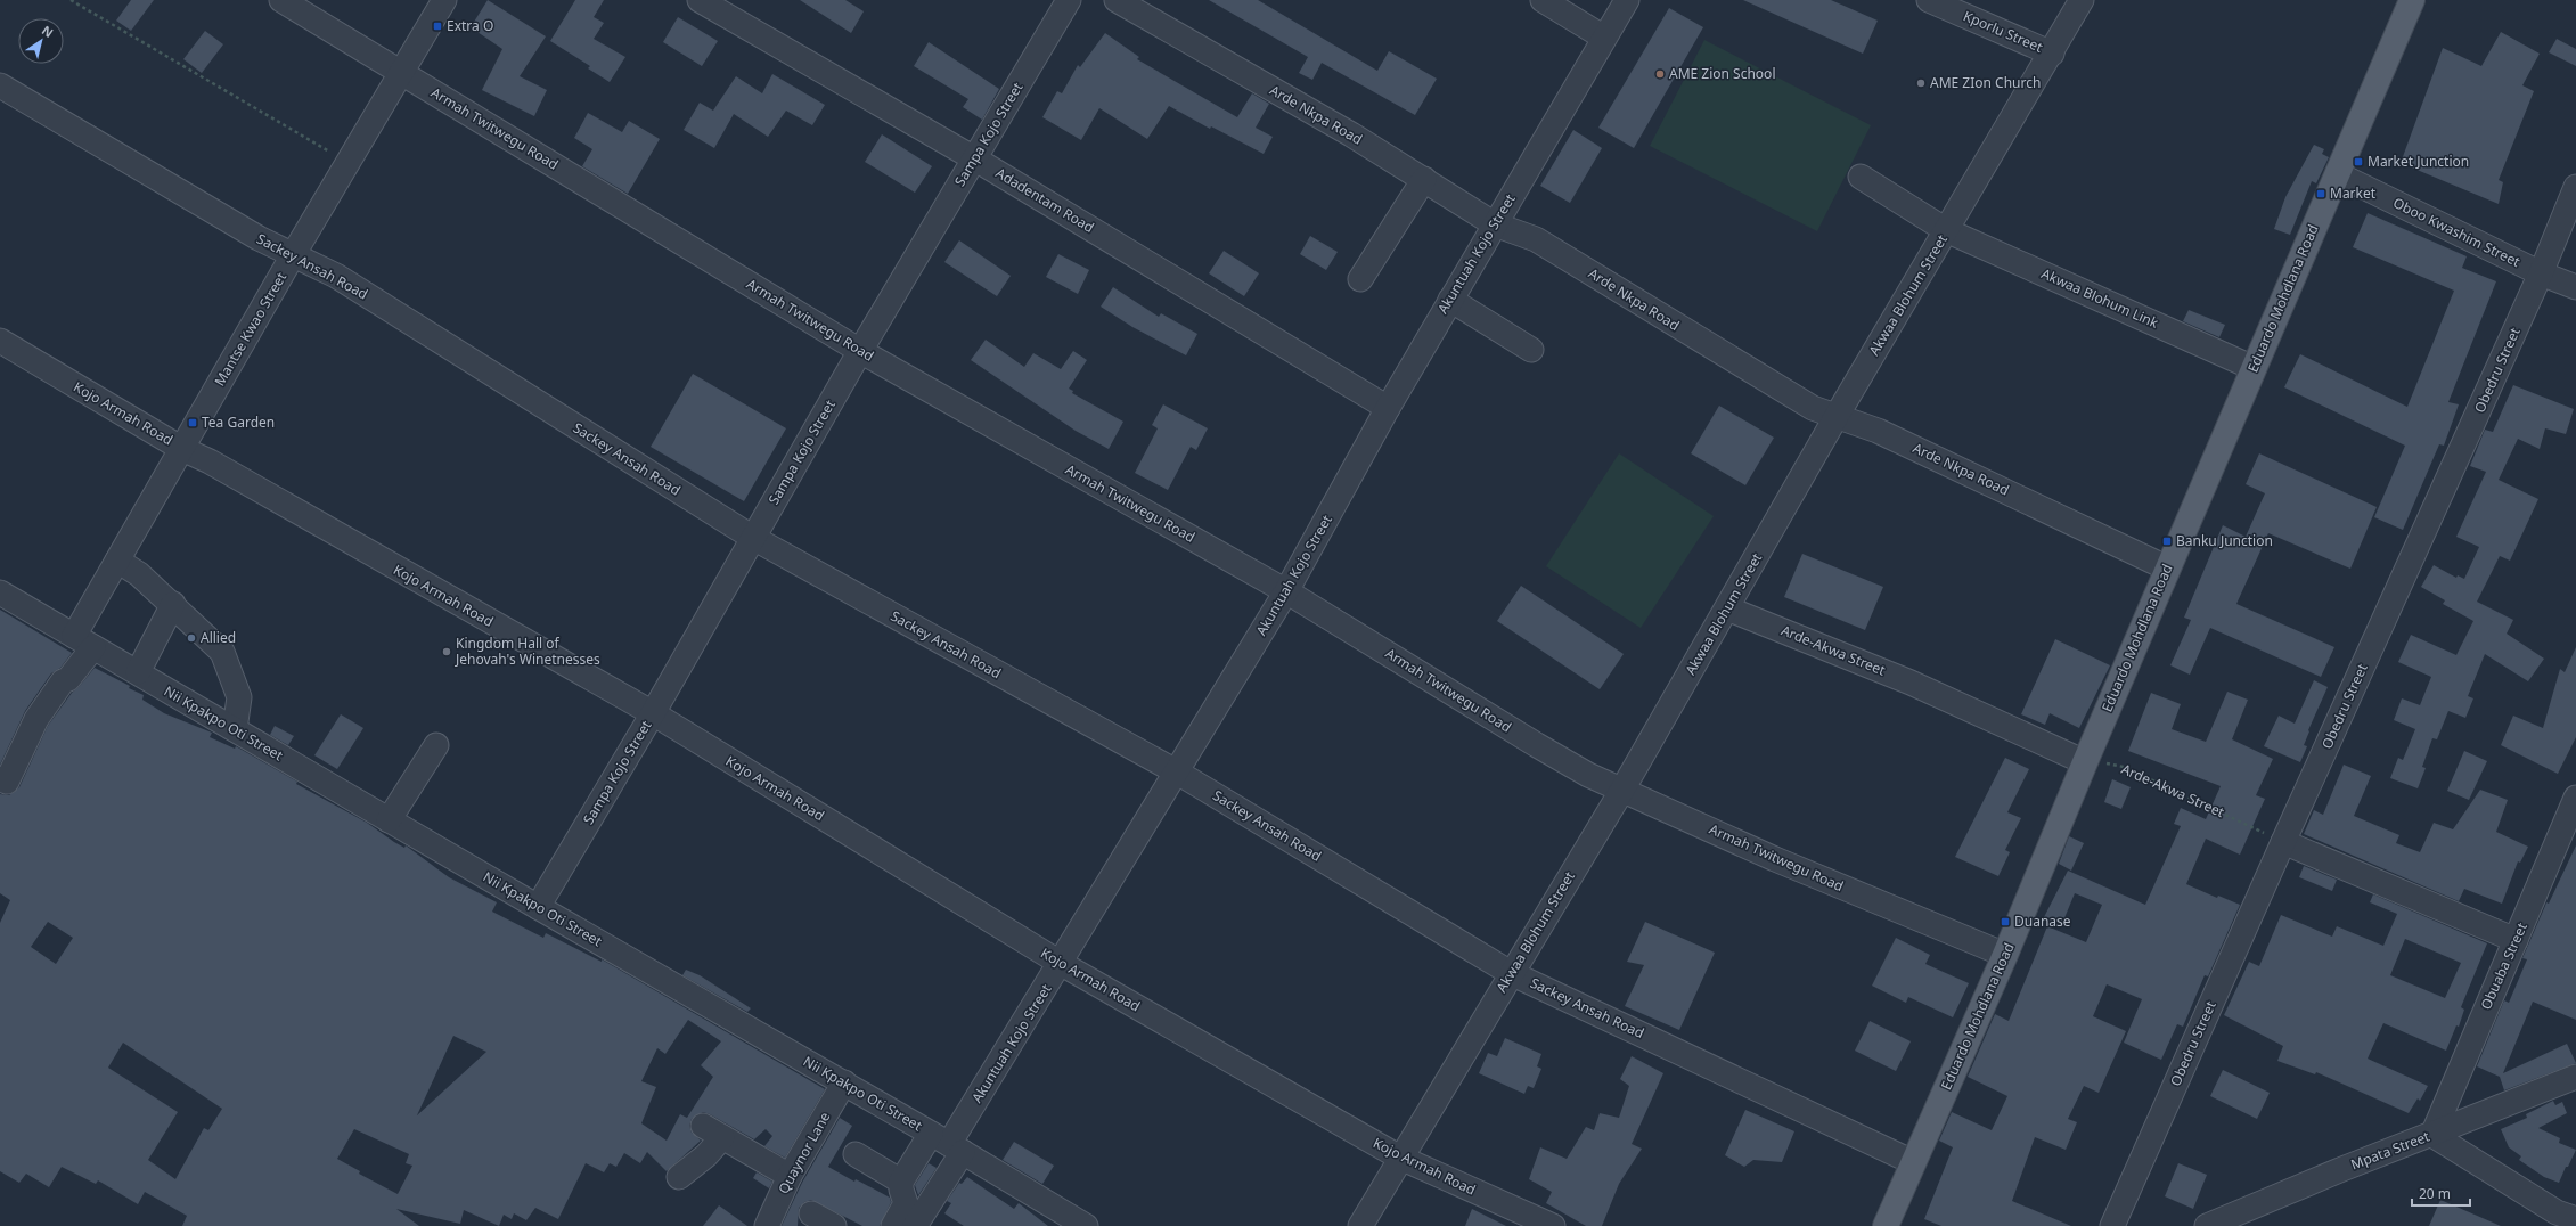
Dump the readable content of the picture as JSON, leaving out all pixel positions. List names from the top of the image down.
{
  "streets": {
    "main road": ["Eduardo Mohdlana Road"],
    "street": [
      "Kporlu Street",
      "Arde Nkpa Road",
      "Armah Twitwegu Road",
      "Sampa Kojo Street",
      "Adadentam Road",
      "Oboo Kwashim Street",
      "Akuntuah Kojo Street",
      "Sackey Ansah Road",
      "Akwaa Blohum Street",
      "Akwaa Blohum Link",
      "Mantse Kwao Street",
      "Obedru Street",
      "Kojo Armah Road",
      "Arde-Akwa Street",
      "Nii Kpakpo Oti Street",
      "Obuaba Street",
      "Mpata Street",
      "Quaynor Lane"
    ]
  },
  "crossings": [
    ["Kporlu Street", "Akwaa Blohum Street"],
    ["Arde Nkpa Road", "Akuntuah Kojo Street"],
    ["Arde Nkpa Road", "Akwaa Blohum Street"],
    ["Arde Nkpa Road", "Eduardo Mohdlana Road"],
    ["Armah Twitwegu Road", "Sampa Kojo Street"],
    ["Armah Twitwegu Road", "Akuntuah Kojo Street"],
    ["Armah Twitwegu Road", "Akwaa Blohum Street"],
    ["Armah Twitwegu Road", "Eduardo Mohdlana Road"],
    ["Armah Twitwegu Road", "Mantse Kwao Street"],
    ["Sampa Kojo Street", "Adadentam Road"],
    ["Sampa Kojo Street", "Sackey Ansah Road"],
    ["Sampa Kojo Street", "Kojo Armah Road"],
    ["Sampa Kojo Street", "Nii Kpakpo Oti Street"],
    ["Adadentam Road", "Akuntuah Kojo Street"],
    ["Oboo Kwashim Street", "Eduardo Mohdlana Road"],
    ["Oboo Kwashim Street", "Obedru Street"],
    ["Akuntuah Kojo Street", "Sackey Ansah Road"],
    ["Akuntuah Kojo Street", "Kojo Armah Road"],
    ["Akuntuah Kojo Street", "Nii Kpakpo Oti Street"],
    ["Sackey Ansah Road", "Akwaa Blohum Street"],
    ["Sackey Ansah Road", "Eduardo Mohdlana Road"],
    ["Sackey Ansah Road", "Mantse Kwao Street"],
    ["Akwaa Blohum Street", "Akwaa Blohum Link"],
    ["Akwaa Blohum Street", "Kojo Armah Road"],
    ["Akwaa Blohum Street", "Arde-Akwa Street"],
    ["Akwaa Blohum Link", "Eduardo Mohdlana Road"],
    ["Eduardo Mohdlana Road", "Arde-Akwa Street"],
    ["Mantse Kwao Street", "Kojo Armah Road"],
    ["Mantse Kwao Street", "Nii Kpakpo Oti Street"],
    ["Obedru Street", "Arde-Akwa Street"],
    ["Nii Kpakpo Oti Street", "Quaynor Lane"],
    ["Obuaba Street", "Mpata Street"]
  ],
  "places": {
    "transit": [
      "Extra O",
      "Market Junction",
      "Market",
      "Tea Garden",
      "Banku Junction",
      "Duanase"
    ],
    "other": [
      "AME Zion School",
      "AME ZIon Church",
      "Allied",
      "Kingdom Hall of Jehovah's Winetnesses"
    ]
  },
  "scale_bar": "20 m",
  "north": "top right"
}
